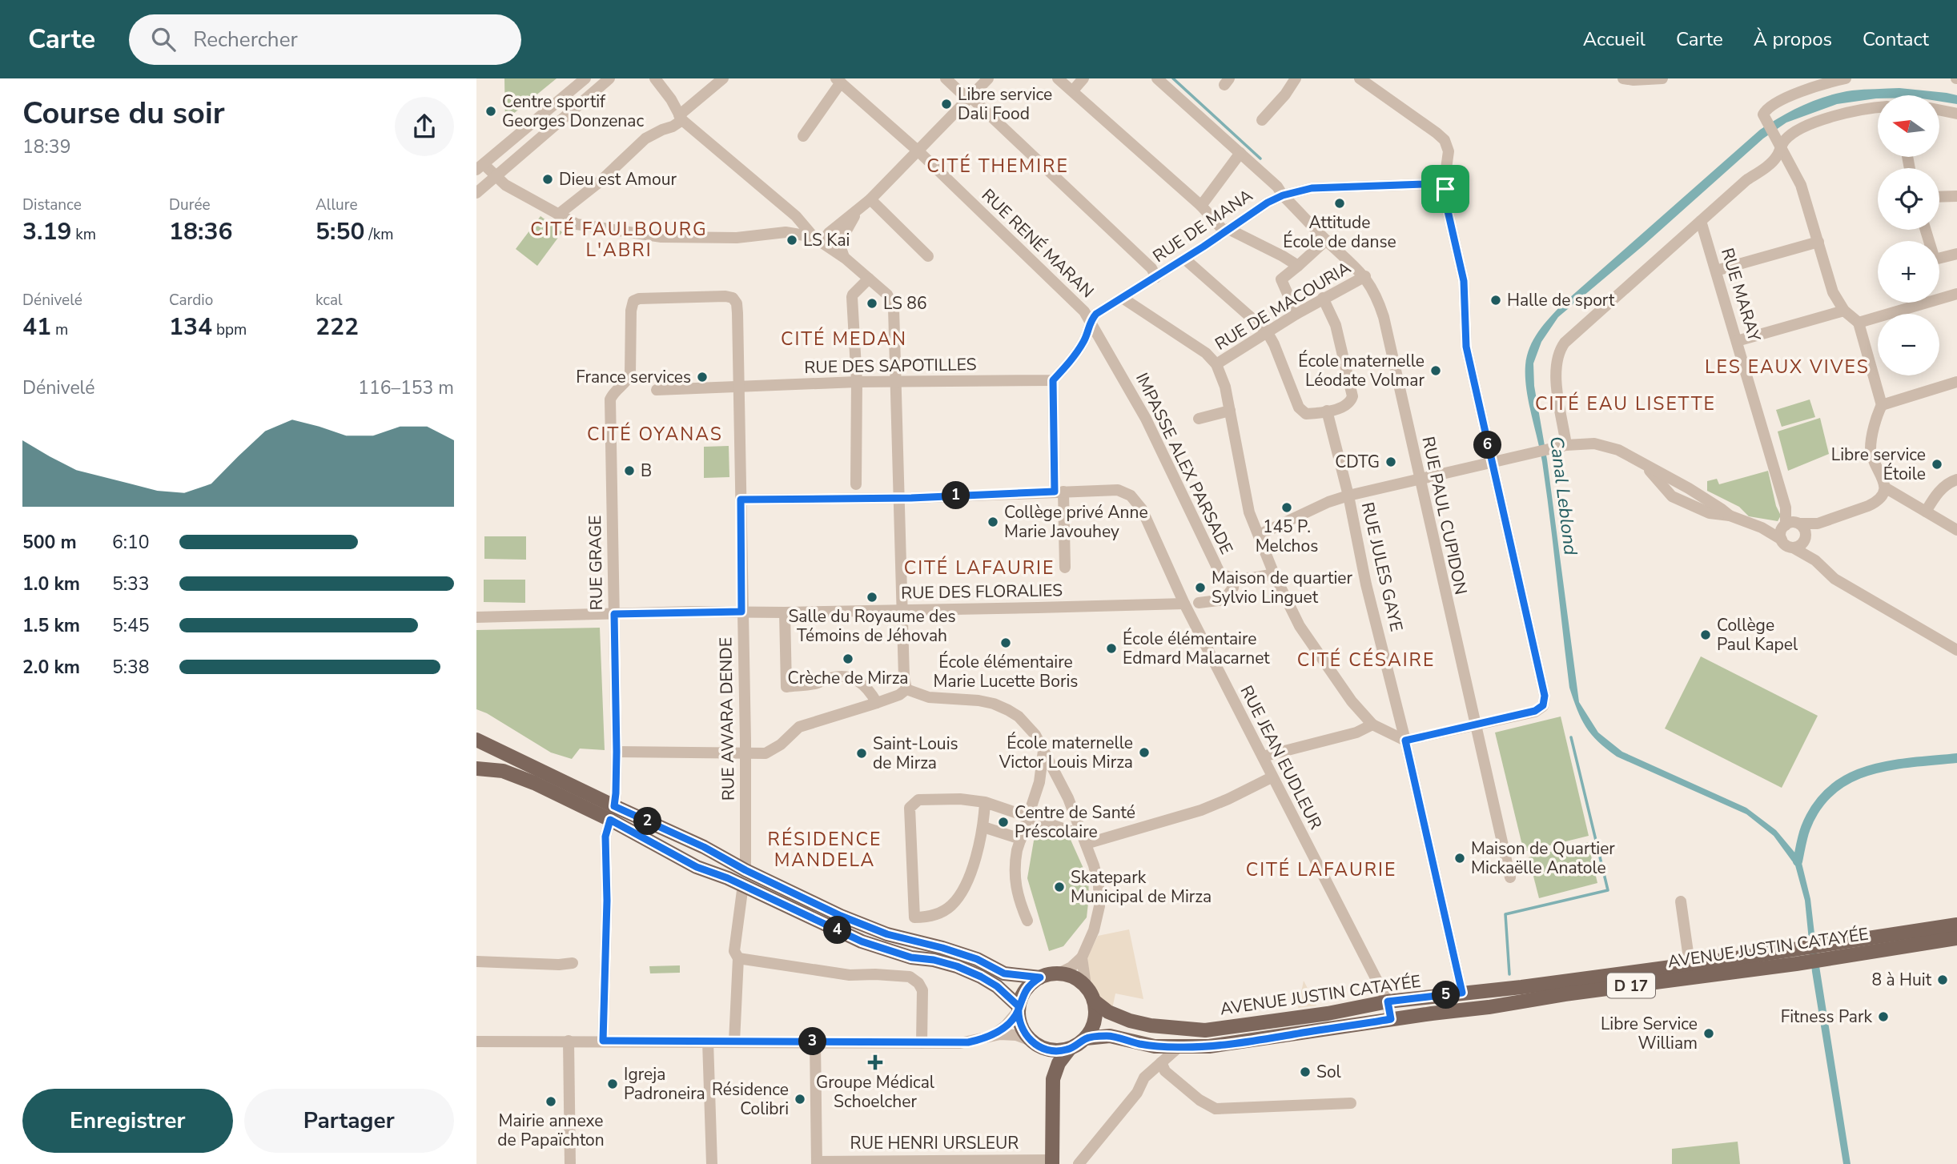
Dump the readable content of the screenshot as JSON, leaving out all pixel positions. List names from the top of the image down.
{
  "streets": {
    "main road": ["AVENUE JUSTIN CATAYÉE", "D 17"],
    "street": [
      "RUE DE MANA",
      "RUE RENÉ MARAN",
      "RUE MARAY",
      "RUE DE MACOURIA",
      "RUE DES SAPOTILLES",
      "IMPASSE ALEX PARSADE",
      "RUE PAUL CUPIDON",
      "RUE GRAGE",
      "RUE JULES GAYE",
      "RUE DES FLORALIES",
      "RUE AWARA DENDE",
      "RUE JEAN EUDLEUR",
      "RUE HENRI URSLEUR"
    ]
  },
  "crossings": [
    ["RUE DE MANA", "RUE RENÉ MARAN"],
    ["RUE DE MANA", "IMPASSE ALEX PARSADE"],
    ["RUE DE MANA", "RUE PAUL CUPIDON"],
    ["RUE RENÉ MARAN", "IMPASSE ALEX PARSADE"],
    ["RUE DE MACOURIA", "RUE PAUL CUPIDON"],
    ["RUE DES SAPOTILLES", "RUE AWARA DENDE"],
    ["RUE GRAGE", "RUE DES FLORALIES"],
    ["RUE GRAGE", "RUE AWARA DENDE"],
    ["RUE JULES GAYE", "AVENUE JUSTIN CATAYÉE"],
    ["RUE DES FLORALIES", "RUE AWARA DENDE"],
    ["RUE DES FLORALIES", "RUE JEAN EUDLEUR"],
    ["RUE JEAN EUDLEUR", "AVENUE JUSTIN CATAYÉE"]
  ],
  "districts": [
    "CITÉ THEMIRE",
    "CITÉ FAULBOURG L'ABRI",
    "CITÉ MEDAN",
    "LES EAUX VIVES",
    "CITÉ EAU LISETTE",
    "CITÉ OYANAS",
    "CITÉ LAFAURIE",
    "CITÉ CÉSAIRE",
    "RÉSIDENCE MANDELA",
    "CITÉ LAFAURIE"
  ],
  "water": ["Canal Leblond"],
  "places": {
    "other": [
      "Libre service Dali Food",
      "Centre sportif Georges Donzenac",
      "Dieu est Amour",
      "Attitude École de danse",
      "LS Kai",
      "Halle de sport",
      "LS 86",
      "École maternelle Léodate Volmar",
      "France services",
      "CDTG",
      "Libre service Étoile",
      "B",
      "145 P. Melchos",
      "Collège privé Anne Marie Javouhey",
      "Maison de quartier Sylvio Linguet",
      "Salle du Royaume des Témoins de Jéhovah",
      "Collège Paul Kapel",
      "École élémentaire Marie Lucette Boris",
      "École élémentaire Edmard Malacarnet",
      "Crèche de Mirza",
      "École maternelle Victor Louis Mirza",
      "Saint-Louis de Mirza",
      "Centre de Santé Préscolaire",
      "Maison de Quartier Mickaëlle Anatole",
      "Skatepark Municipal de Mirza",
      "8 à Huit",
      "Fitness Park",
      "Libre Service William",
      "Sol",
      "Igreja Padroneira",
      "Résidence Colibri",
      "Mairie annexe de Papaïchton"
    ],
    "health": ["Groupe Médical Schoelcher"]
  },
  "north": "left",
  "page": {
    "header": "Carte",
    "search": "Rechercher",
    "nav": [
      "Accueil",
      "Carte",
      "À propos",
      "Contact"
    ],
    "heading": ["Course du soir", "18:39"],
    "map_buttons": ["+", "−"],
    "stats": [
      ["Distance", "3.19 km"],
      ["Durée", "18:36"],
      ["Allure", "5:50 /km"],
      ["Dénivelé", "41 m"],
      ["Cardio", "134 bpm"],
      ["kcal", "222"]
    ],
    "chart": ["Dénivelé", "116–153 m"],
    "pins": [
      "6",
      "1",
      "2",
      "4",
      "5",
      "3"
    ],
    "list": [
      {
        "name": "500 m",
        "note": "6:10"
      },
      {
        "name": "1.0 km",
        "note": "5:33"
      },
      {
        "name": "1.5 km",
        "note": "5:45"
      },
      {
        "name": "2.0 km",
        "note": "5:38"
      }
    ],
    "buttons": ["Enregistrer", "Partager"]
  }
}
